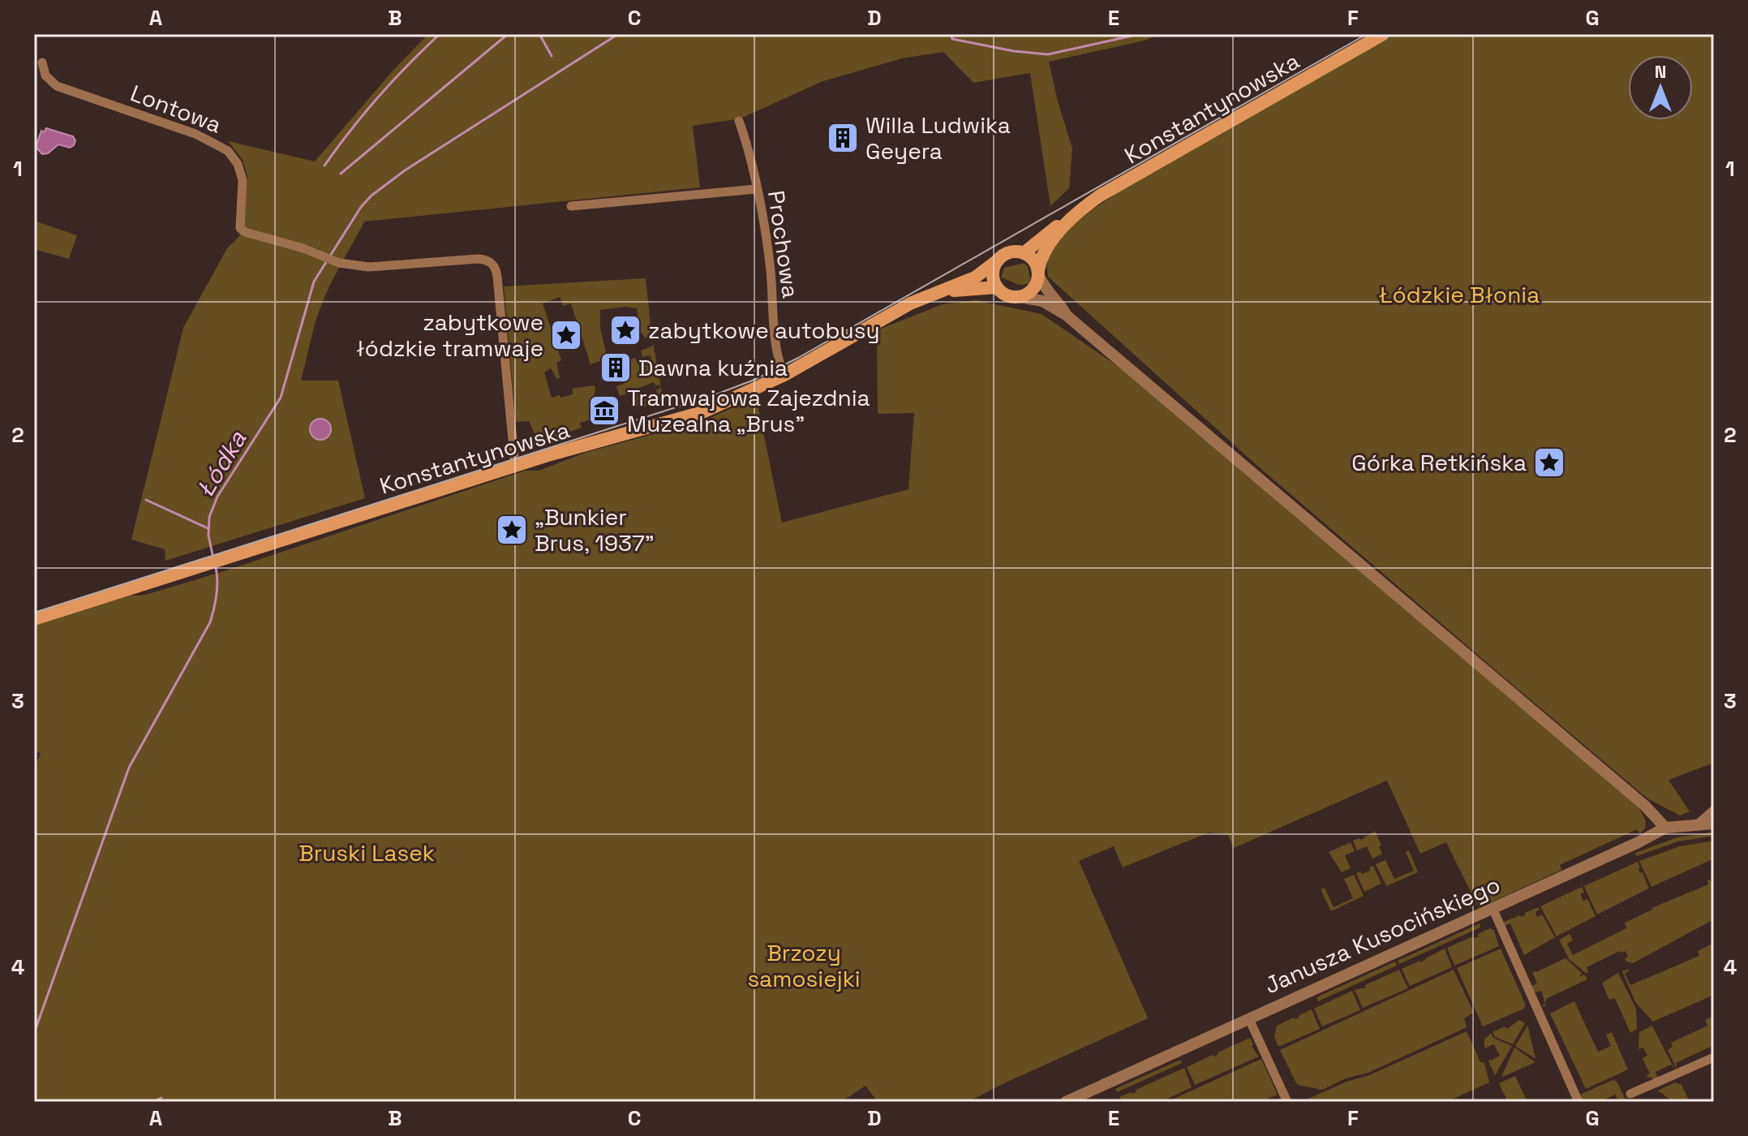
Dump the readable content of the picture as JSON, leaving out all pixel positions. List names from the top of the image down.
{
  "streets": {
    "main road": ["Konstantynowska"],
    "street": ["Lontowa", "Prochowa", "Janusza Kusocińskiego"]
  },
  "crossings": [
    ["Konstantynowska", "Lontowa"],
    ["Konstantynowska", "Prochowa"]
  ],
  "water": ["Łódka"],
  "parks": ["Łódzkie Błonia", "Bruski Lasek", "Brzozy samosiejki"],
  "places": {
    "building": ["Willa Ludwika Geyera", "Dawna kuźnia"],
    "place": [
      "zabytkowe autobusy",
      "zabytkowe łódzkie tramwaje",
      "Górka Retkińska",
      "„Bunkier Brus, 1937”"
    ],
    "museum": ["Tramwajowa Zajezdnia Muzealna „Brus”"]
  },
  "north": "top",
  "grid": {
    "columns": [
      "A",
      "B",
      "C",
      "D",
      "E",
      "F",
      "G"
    ],
    "rows": [
      "1",
      "2",
      "3",
      "4"
    ]
  }
}
